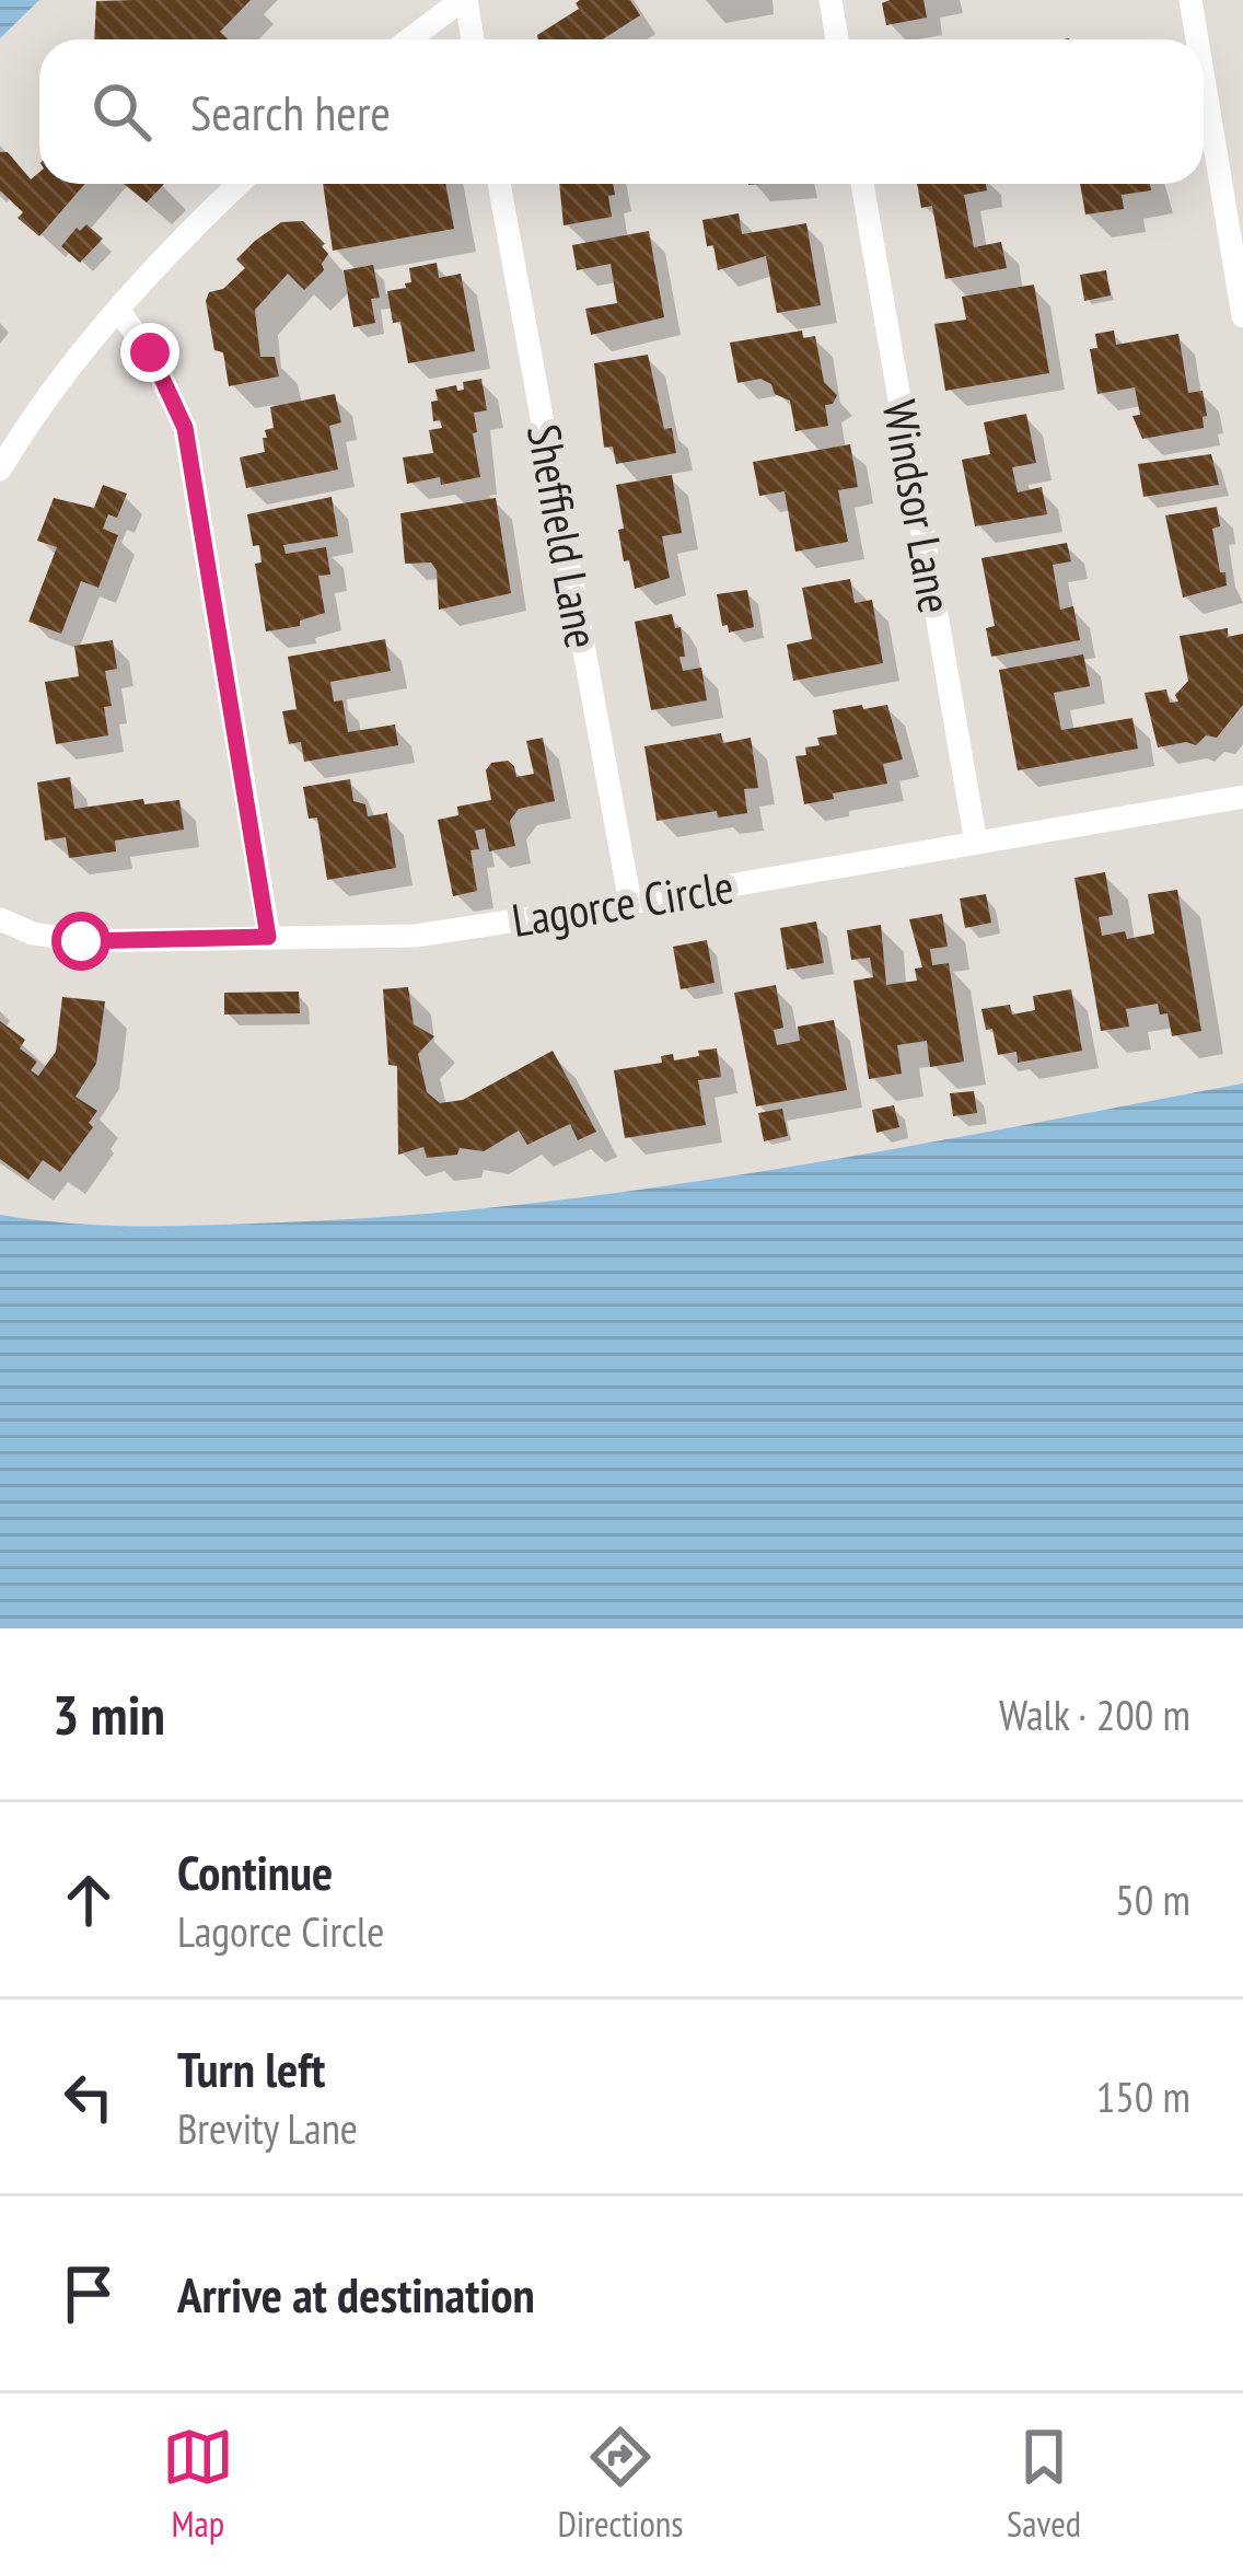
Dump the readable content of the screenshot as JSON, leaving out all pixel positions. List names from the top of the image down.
{
  "streets": {
    "street": ["Windsor Lane", "Sheffield Lane", "Lagorce Circle"]
  },
  "crossings": [
    ["Windsor Lane", "Lagorce Circle"],
    ["Sheffield Lane", "Lagorce Circle"]
  ],
  "page": {
    "search": "Search here",
    "heading": ["3 min", "Walk · 200 m"],
    "list": [
      ["Continue", "Lagorce Circle", "50 m"],
      ["Turn left", "Brevity Lane", "150 m"],
      "Arrive at destination"
    ],
    "nav": ["Map", "Directions", "Saved"]
  }
}
